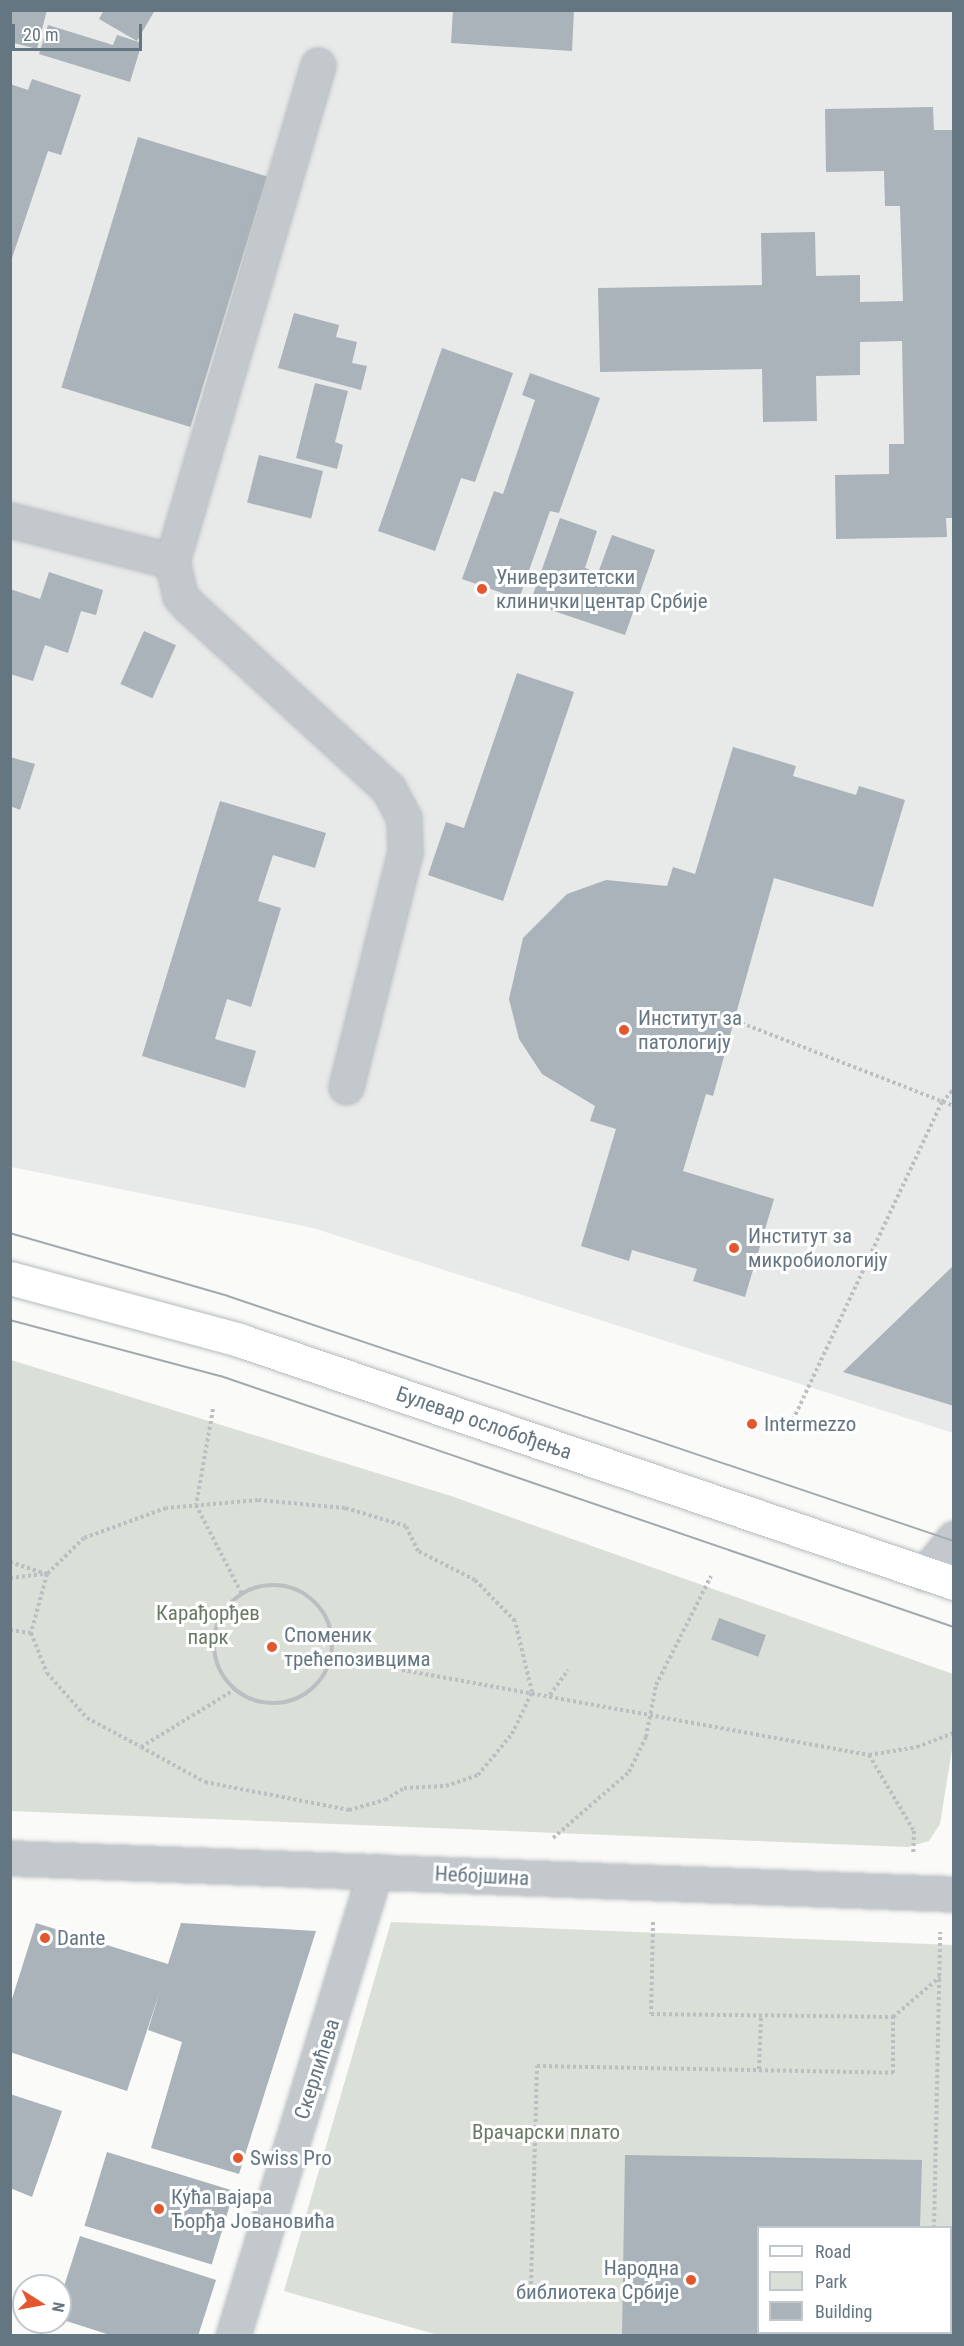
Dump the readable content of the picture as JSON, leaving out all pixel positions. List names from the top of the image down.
{
  "streets": {
    "main road": ["Булевар ослобођења"],
    "street": ["Небојшина", "Скерлићева"]
  },
  "crossings": [
    ["Небојшина", "Скерлићева"]
  ],
  "parks": ["Карађорђев парк", "Врачарски плато"],
  "places": [
    "Универзитетски клинички центар Србије",
    "Институт за патологију",
    "Институт за микробиологију",
    "Intermezzo",
    "Споменик трећепозивцима",
    "Dante",
    "Swiss Pro",
    "Кућа вајара Ђорђа Јовановића",
    "Народна библиотека Србије"
  ],
  "legend": ["Road", "Park", "Building"],
  "scale_bar": "20 m",
  "north": "right"
}
